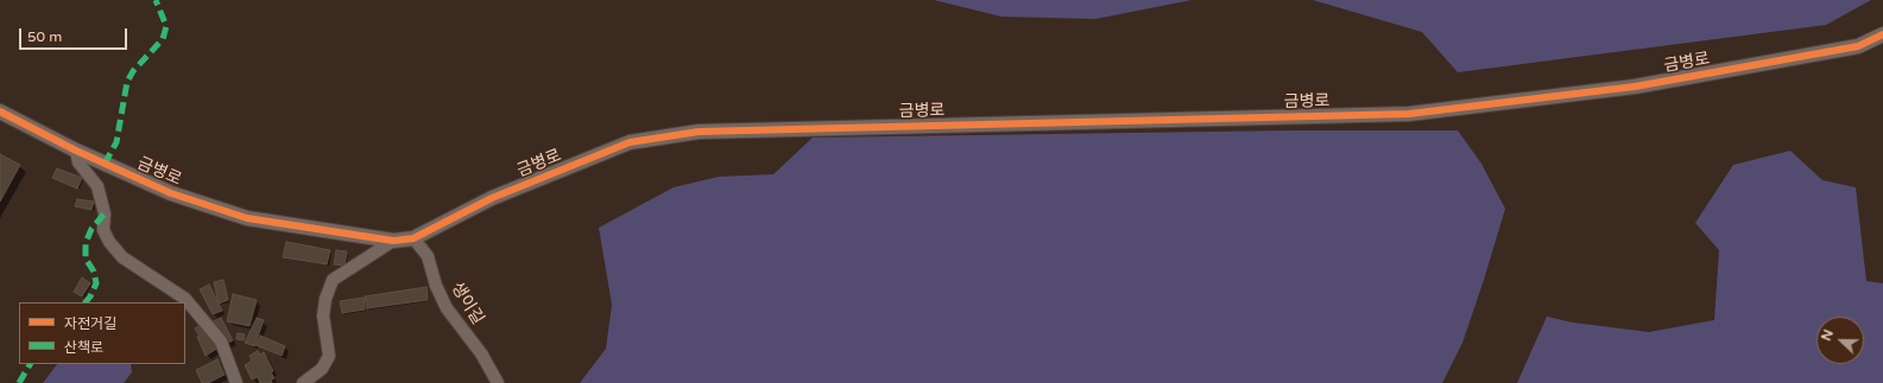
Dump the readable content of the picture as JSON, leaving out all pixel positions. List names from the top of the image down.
{
  "streets": {
    "street": ["금병로", "생이길"]
  },
  "crossings": [
    ["금병로", "생이길"]
  ],
  "legend": ["자전거길", "산책로"],
  "scale_bar": "50 m",
  "north": "left"
}
